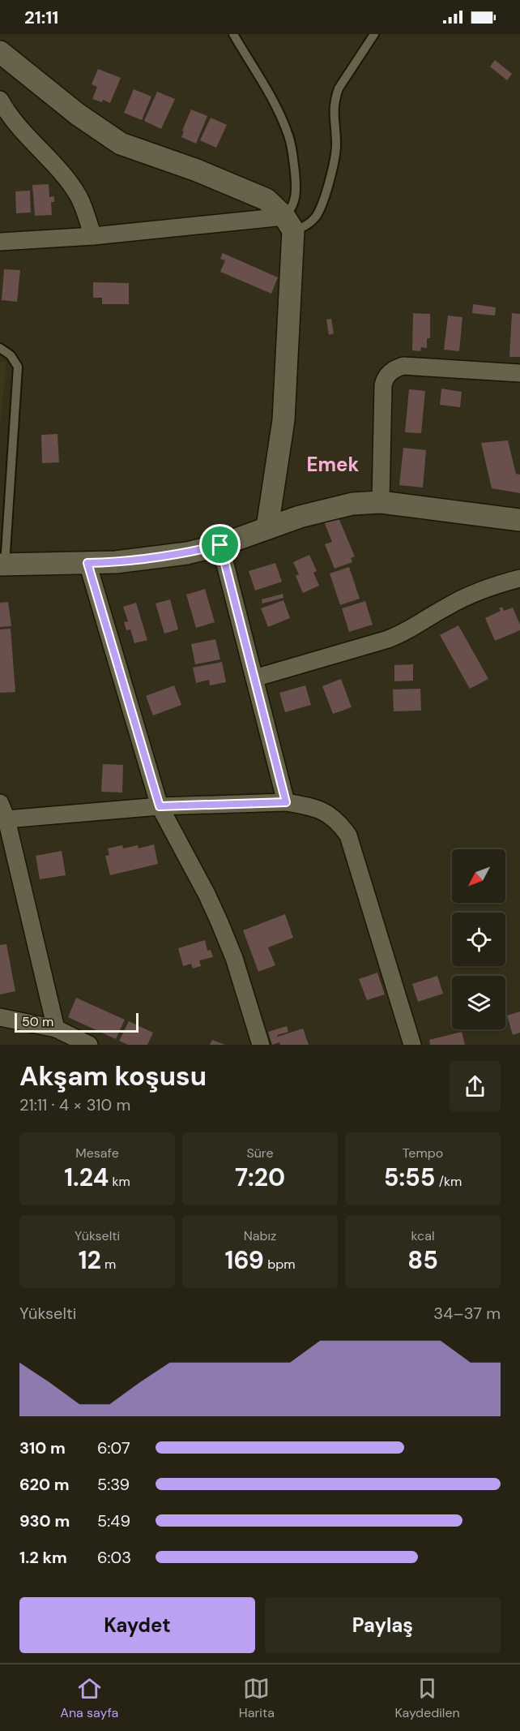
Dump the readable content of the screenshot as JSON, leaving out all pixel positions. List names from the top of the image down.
{
  "districts": ["Emek"],
  "scale_bar": "50 m",
  "north": "bottom left",
  "page": {
    "status": "21:11",
    "scale": "50 m",
    "heading": ["Akşam koşusu", "21:11 · 4 × 310 m"],
    "stats": [
      ["Mesafe", "1.24 km"],
      ["Süre", "7:20"],
      ["Tempo", "5:55 /km"],
      ["Yükselti", "12 m"],
      ["Nabız", "169 bpm"],
      ["kcal", "85"]
    ],
    "chart": ["Yükselti", "34–37 m"],
    "list": [
      {
        "name": "310 m",
        "note": "6:07"
      },
      {
        "name": "620 m",
        "note": "5:39"
      },
      {
        "name": "930 m",
        "note": "5:49"
      },
      {
        "name": "1.2 km",
        "note": "6:03"
      }
    ],
    "buttons": ["Kaydet", "Paylaş"],
    "tabs": ["Ana sayfa", "Harita", "Kaydedilen"]
  }
}
